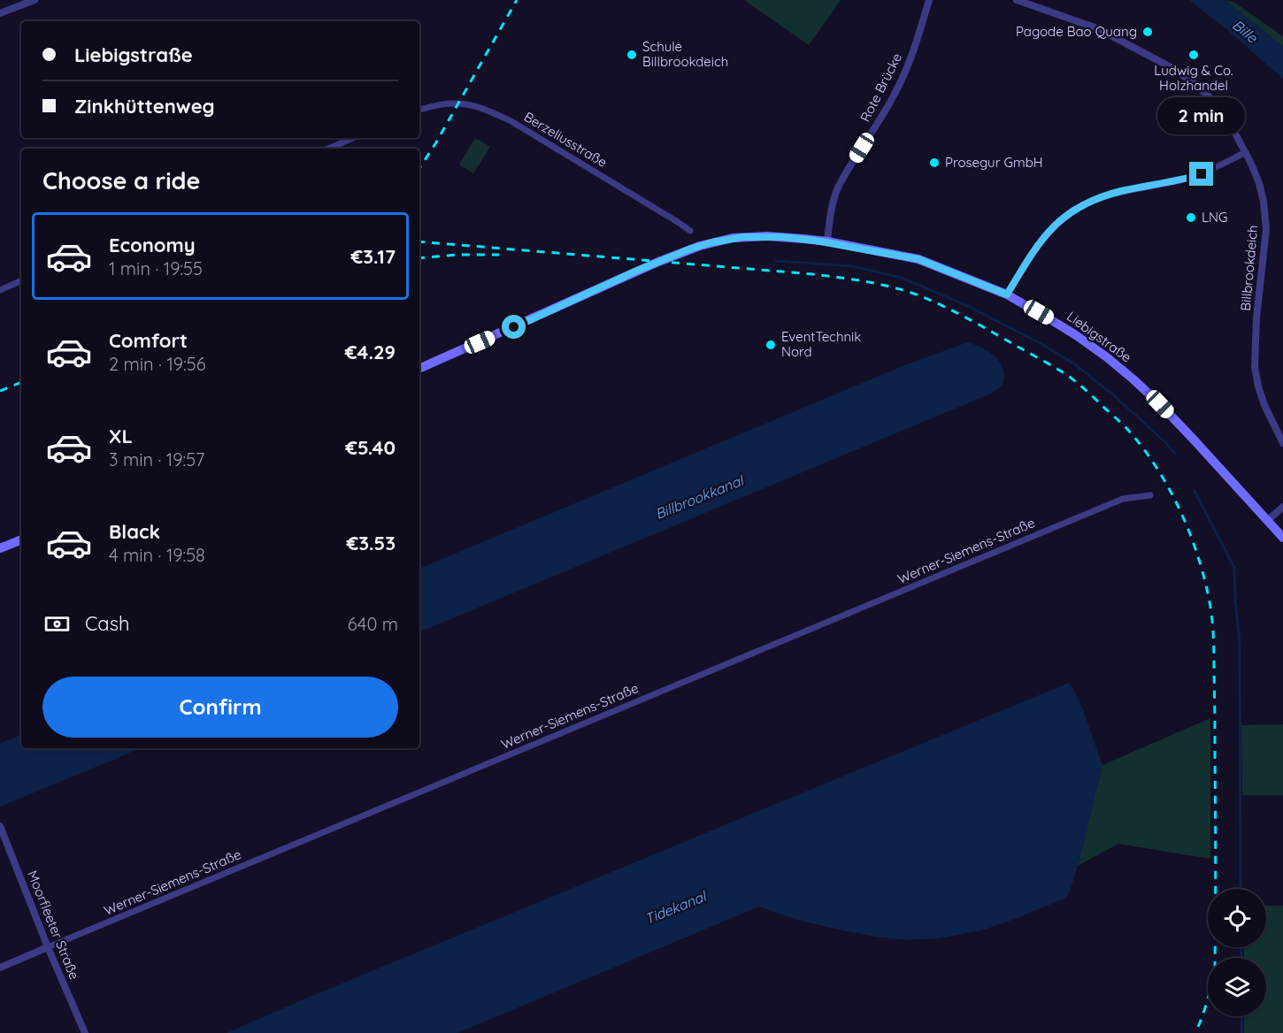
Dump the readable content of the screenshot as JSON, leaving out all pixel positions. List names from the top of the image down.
{
  "streets": {
    "main road": ["Liebigstraße"],
    "street": [
      "Rote Brücke",
      "Berzeliusstraße",
      "Billbrookdeich",
      "Werner-Siemens-Straße",
      "Moorfleeter Straße"
    ]
  },
  "crossings": [
    ["Rote Brücke", "Liebigstraße"],
    ["Werner-Siemens-Straße", "Moorfleeter Straße"]
  ],
  "water": ["Bille", "Billbrookkanal", "Tidekanal"],
  "places": [
    "Pagode Bao Quang",
    "Schule Billbrookdeich",
    "Ludwig & Co. Holzhandel",
    "Prosegur GmbH",
    "LNG",
    "EventTechnik Nord"
  ],
  "page": {
    "banner": ["Liebigstraße", "Zinkhüttenweg"],
    "bubble": "2 min",
    "heading": "Choose a ride",
    "list": [
      {
        "name": "Economy",
        "note": "1 min · 19:55",
        "value": "€3.17"
      },
      {
        "name": "Comfort",
        "note": "2 min · 19:56",
        "value": "€4.29"
      },
      {
        "name": "XL",
        "note": "3 min · 19:57",
        "value": "€5.40"
      },
      {
        "name": "Black",
        "note": "4 min · 19:58",
        "value": "€3.53"
      }
    ],
    "pay": ["Cash", "640 m"],
    "buttons": "Confirm"
  }
}
